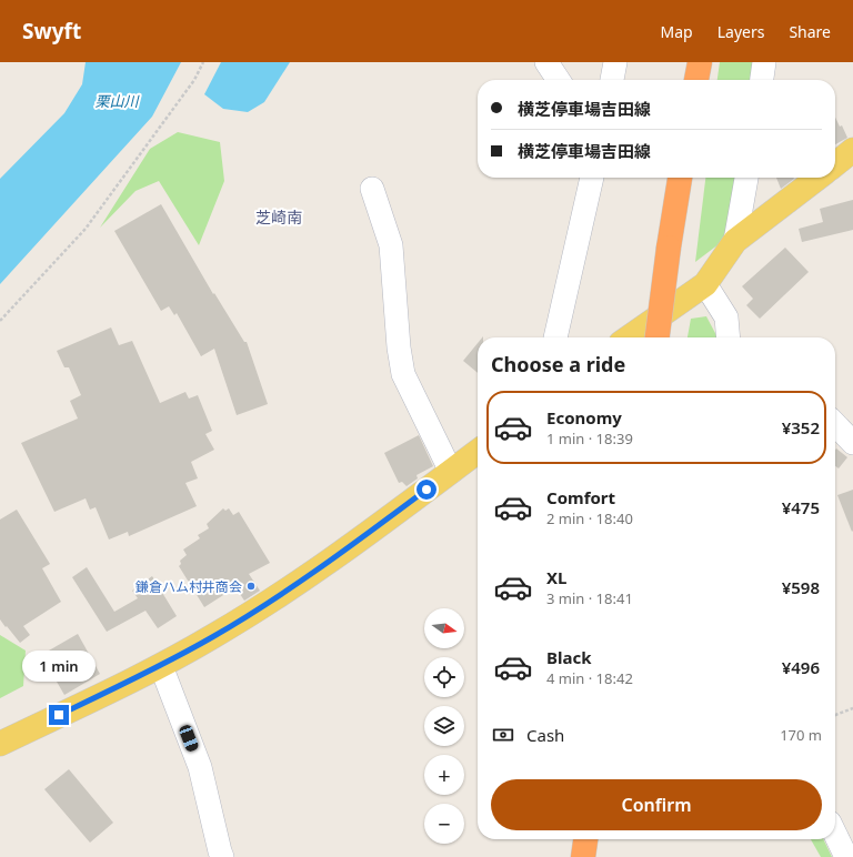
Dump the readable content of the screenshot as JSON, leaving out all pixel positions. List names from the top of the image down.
{
  "districts": ["芝崎南"],
  "water": ["栗山川"],
  "places": ["鎌倉ハム村井商会"],
  "north": "right",
  "page": {
    "header": "Swyft",
    "nav": ["Map", "Layers", "Share"],
    "banner": ["横芝停車場吉田線", "横芝停車場吉田線"],
    "heading": "Choose a ride",
    "list": [
      {
        "name": "Economy",
        "note": "1 min · 18:39",
        "value": "¥352"
      },
      {
        "name": "Comfort",
        "note": "2 min · 18:40",
        "value": "¥475"
      },
      {
        "name": "XL",
        "note": "3 min · 18:41",
        "value": "¥598"
      },
      {
        "name": "Black",
        "note": "4 min · 18:42",
        "value": "¥496"
      }
    ],
    "map_buttons": ["+", "−"],
    "bubble": "1 min",
    "pay": ["Cash", "170 m"],
    "buttons": "Confirm"
  }
}
